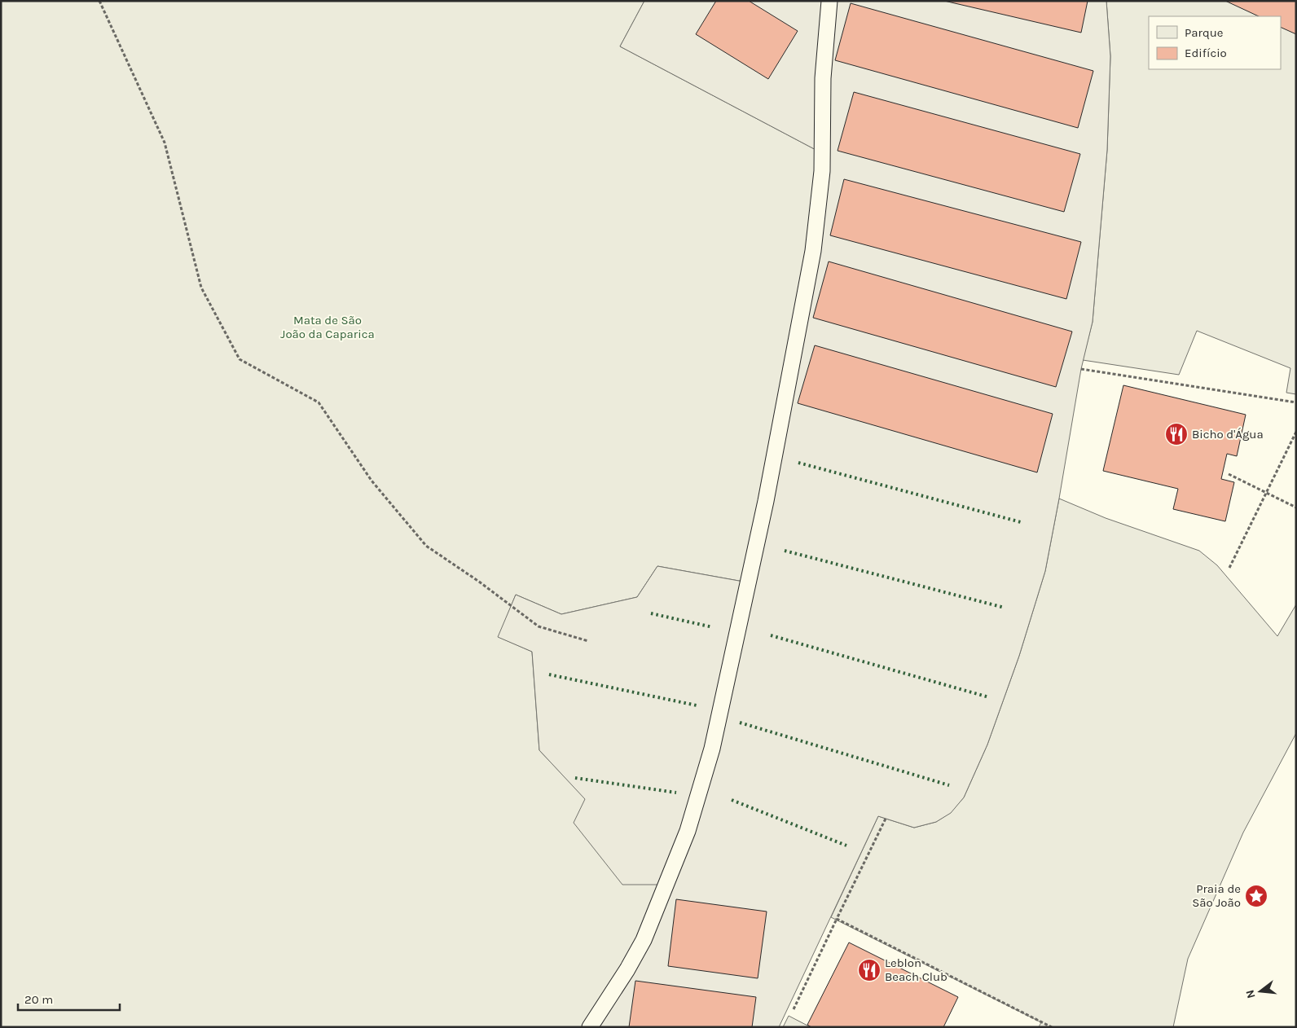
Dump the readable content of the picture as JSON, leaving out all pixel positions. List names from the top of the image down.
{
  "parks": ["Mata de São João da Caparica"],
  "places": {
    "restaurant": ["Bicho d'Água", "Leblon Beach Club"],
    "place": ["Praia de São João"]
  },
  "legend": ["Parque", "Edifício"],
  "scale_bar": "20 m",
  "north": "left"
}
